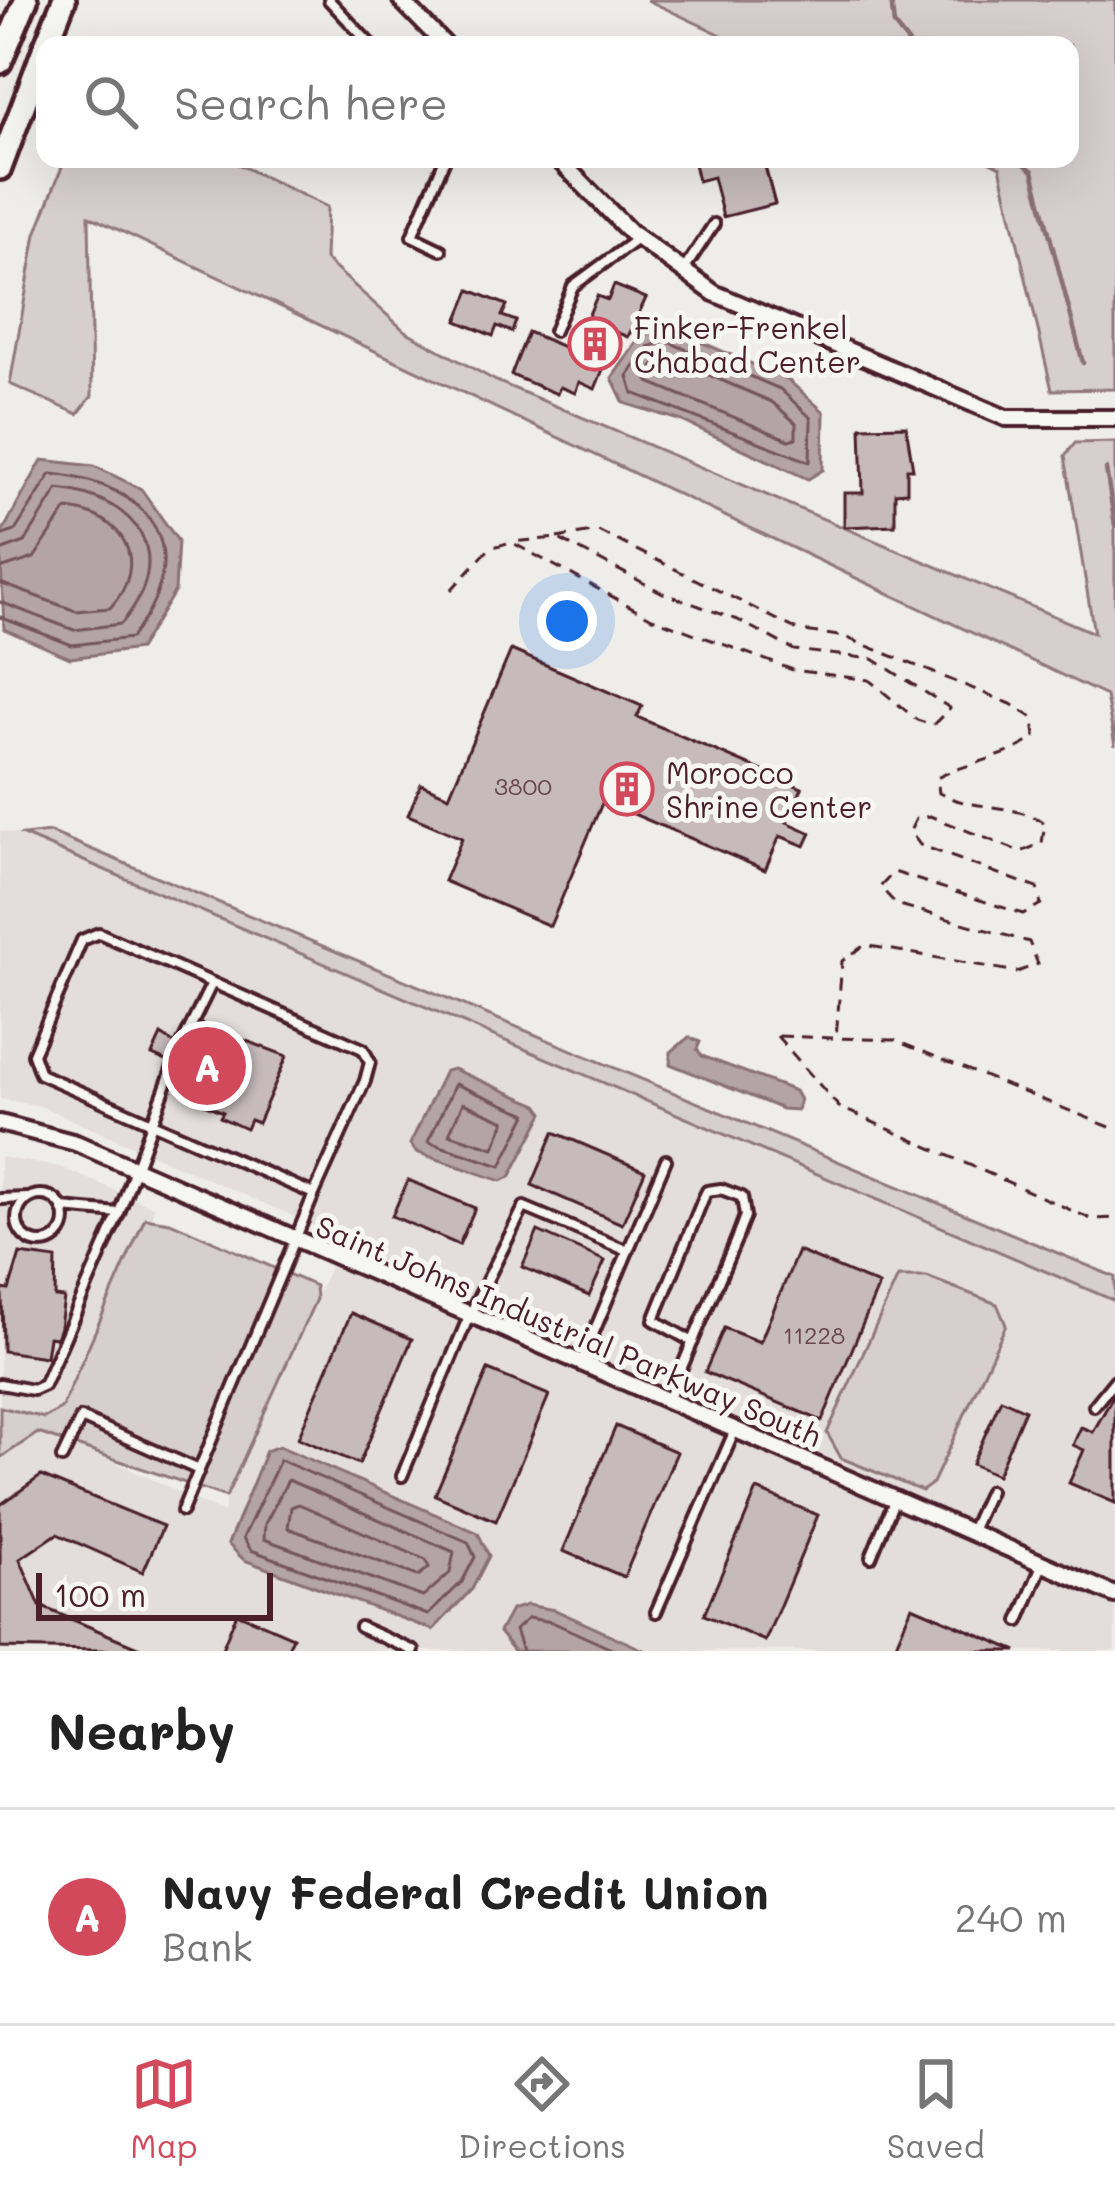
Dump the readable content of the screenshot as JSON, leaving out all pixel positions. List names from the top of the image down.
{
  "streets": {
    "street": ["Saint Johns Industrial Parkway South"]
  },
  "places": {
    "building": ["Finker-Frenkel Chabad Center", "Morocco Shrine Center"]
  },
  "house_numbers": ["3800", "11228"],
  "scale_bar": "100 m",
  "page": {
    "search": "Search here",
    "pins": "A",
    "scale": "100 m",
    "heading": "Nearby",
    "list": [
      {
        "mark": "A",
        "name": "Navy Federal Credit Union",
        "note": "Bank",
        "value": "240 m"
      }
    ],
    "nav": ["Map", "Directions", "Saved"]
  }
}
